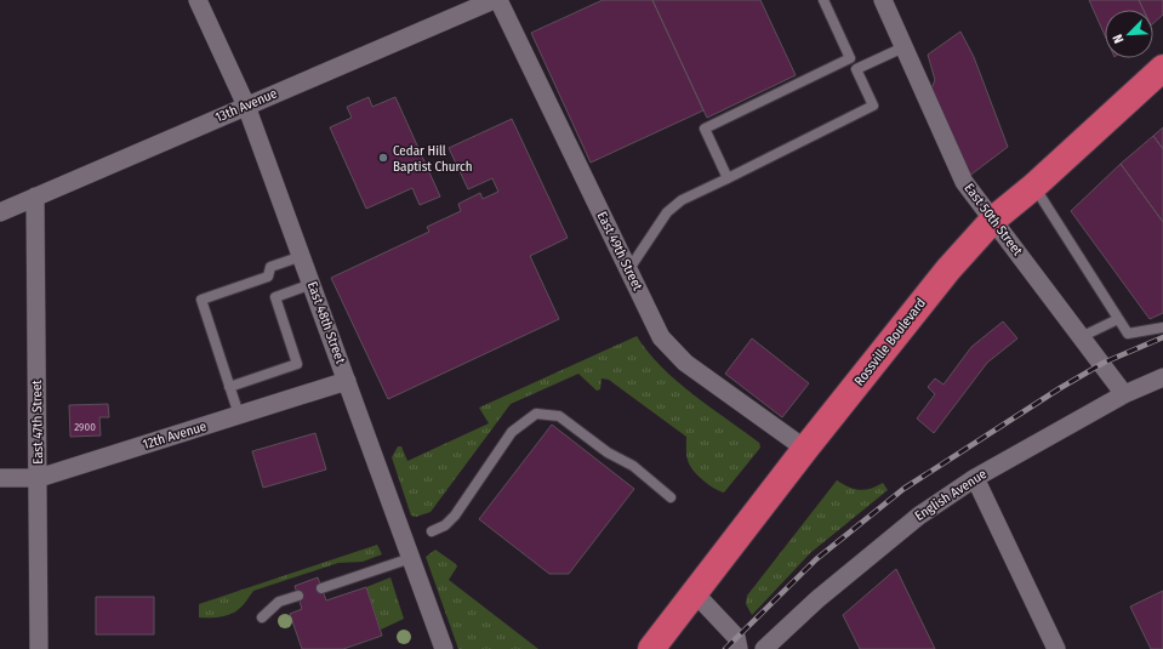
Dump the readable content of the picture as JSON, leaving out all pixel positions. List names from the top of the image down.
{
  "streets": {
    "highway": ["Rossville Boulevard"],
    "street": [
      "13th Avenue",
      "East 50th Street",
      "East 49th Street",
      "East 48th Street",
      "East 47th Street",
      "12th Avenue",
      "English Avenue"
    ]
  },
  "crossings": [
    ["13th Avenue", "East 48th Street"],
    ["13th Avenue", "East 47th Street"],
    ["East 50th Street", "Rossville Boulevard"],
    ["East 50th Street", "English Avenue"],
    ["East 49th Street", "Rossville Boulevard"],
    ["East 48th Street", "12th Avenue"],
    ["East 47th Street", "12th Avenue"]
  ],
  "places": ["Cedar Hill Baptist Church"],
  "house_numbers": ["2900"],
  "north": "bottom left"
}
